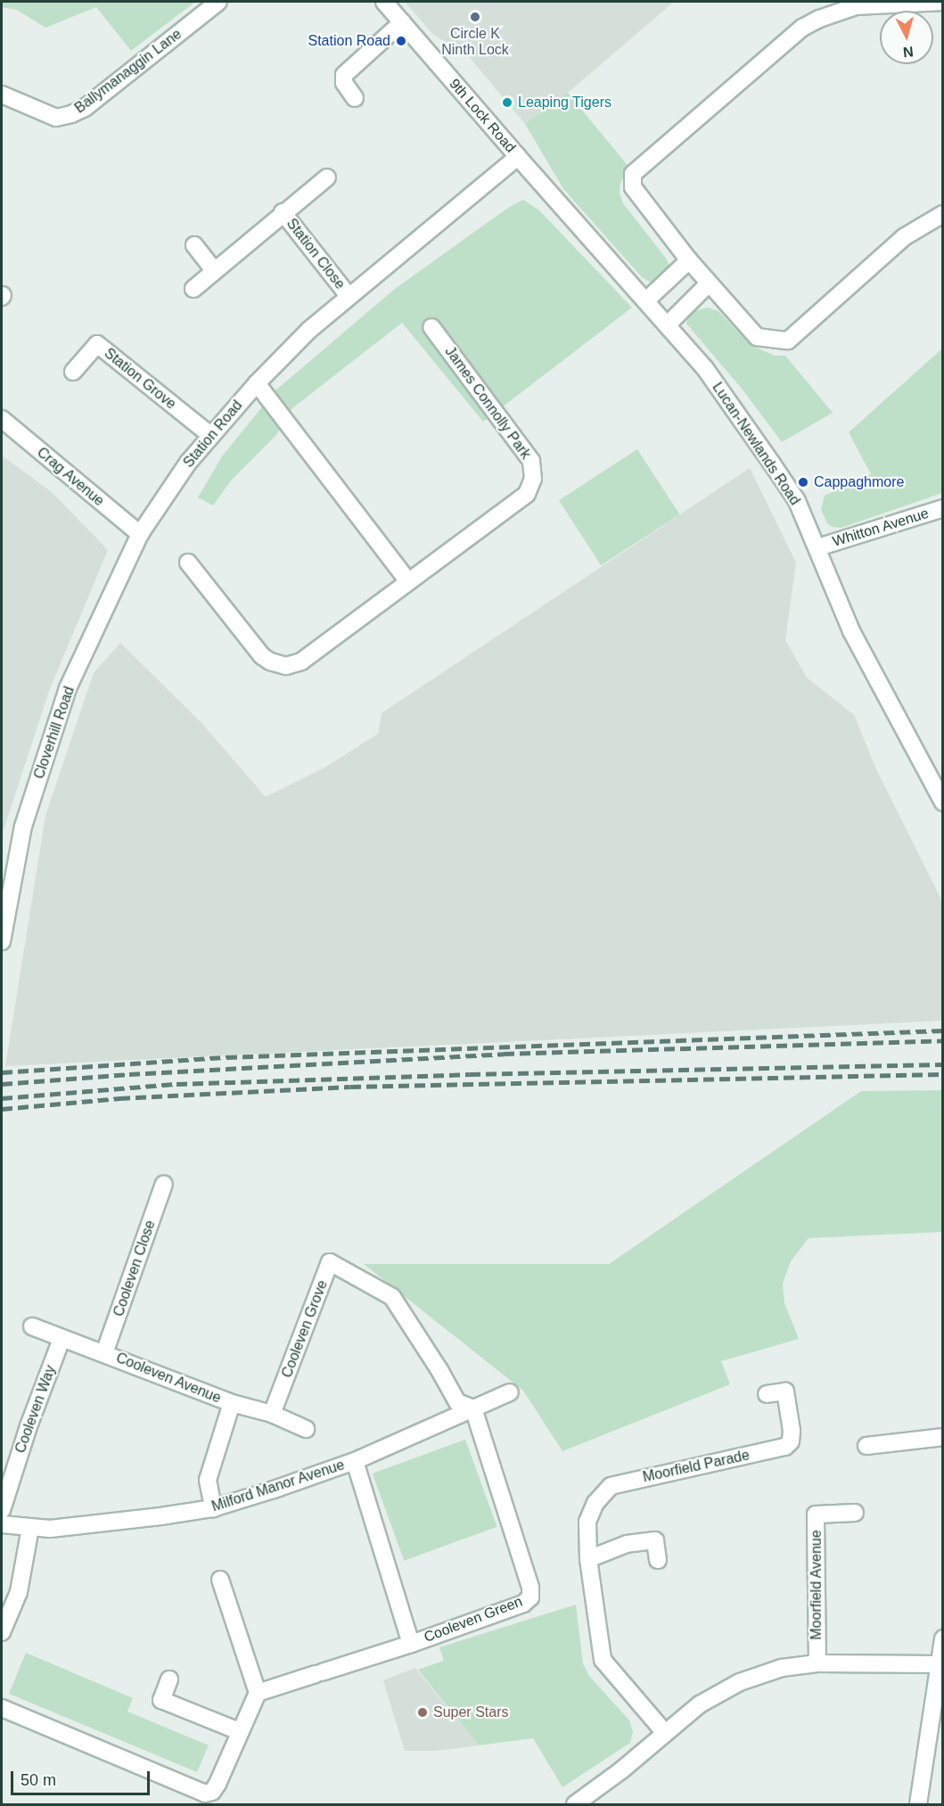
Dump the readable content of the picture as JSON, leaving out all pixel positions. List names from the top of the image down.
{
  "streets": {
    "street": [
      "Ballymanaggin Lane",
      "9th Lock Road",
      "Station Close",
      "Station Grove",
      "James Connolly Park",
      "Station Road",
      "Lucan-Newlands Road",
      "Crag Avenue",
      "Whitton Avenue",
      "Cloverhill Road",
      "Cooleven Close",
      "Cooleven Grove",
      "Cooleven Avenue",
      "Cooleven Way",
      "Moorfield Parade",
      "Milford Manor Avenue",
      "Moorfield Avenue",
      "Cooleven Green"
    ]
  },
  "crossings": [
    ["9th Lock Road", "Station Road"],
    ["9th Lock Road", "Lucan-Newlands Road"],
    ["Station Close", "Station Road"],
    ["Station Grove", "Station Road"],
    ["Station Road", "Lucan-Newlands Road"],
    ["Station Road", "Crag Avenue"],
    ["Station Road", "Cloverhill Road"],
    ["Lucan-Newlands Road", "Whitton Avenue"],
    ["Crag Avenue", "Cloverhill Road"],
    ["Cooleven Close", "Cooleven Avenue"],
    ["Cooleven Grove", "Milford Manor Avenue"],
    ["Cooleven Grove", "Cooleven Green"],
    ["Cooleven Avenue", "Cooleven Way"],
    ["Cooleven Avenue", "Milford Manor Avenue"],
    ["Milford Manor Avenue", "Cooleven Green"]
  ],
  "places": [
    "Circle K Ninth Lock",
    "Station Road",
    "Leaping Tigers",
    "Cappaghmore",
    "Super Stars"
  ],
  "scale_bar": "50 m",
  "north": "bottom"
}
